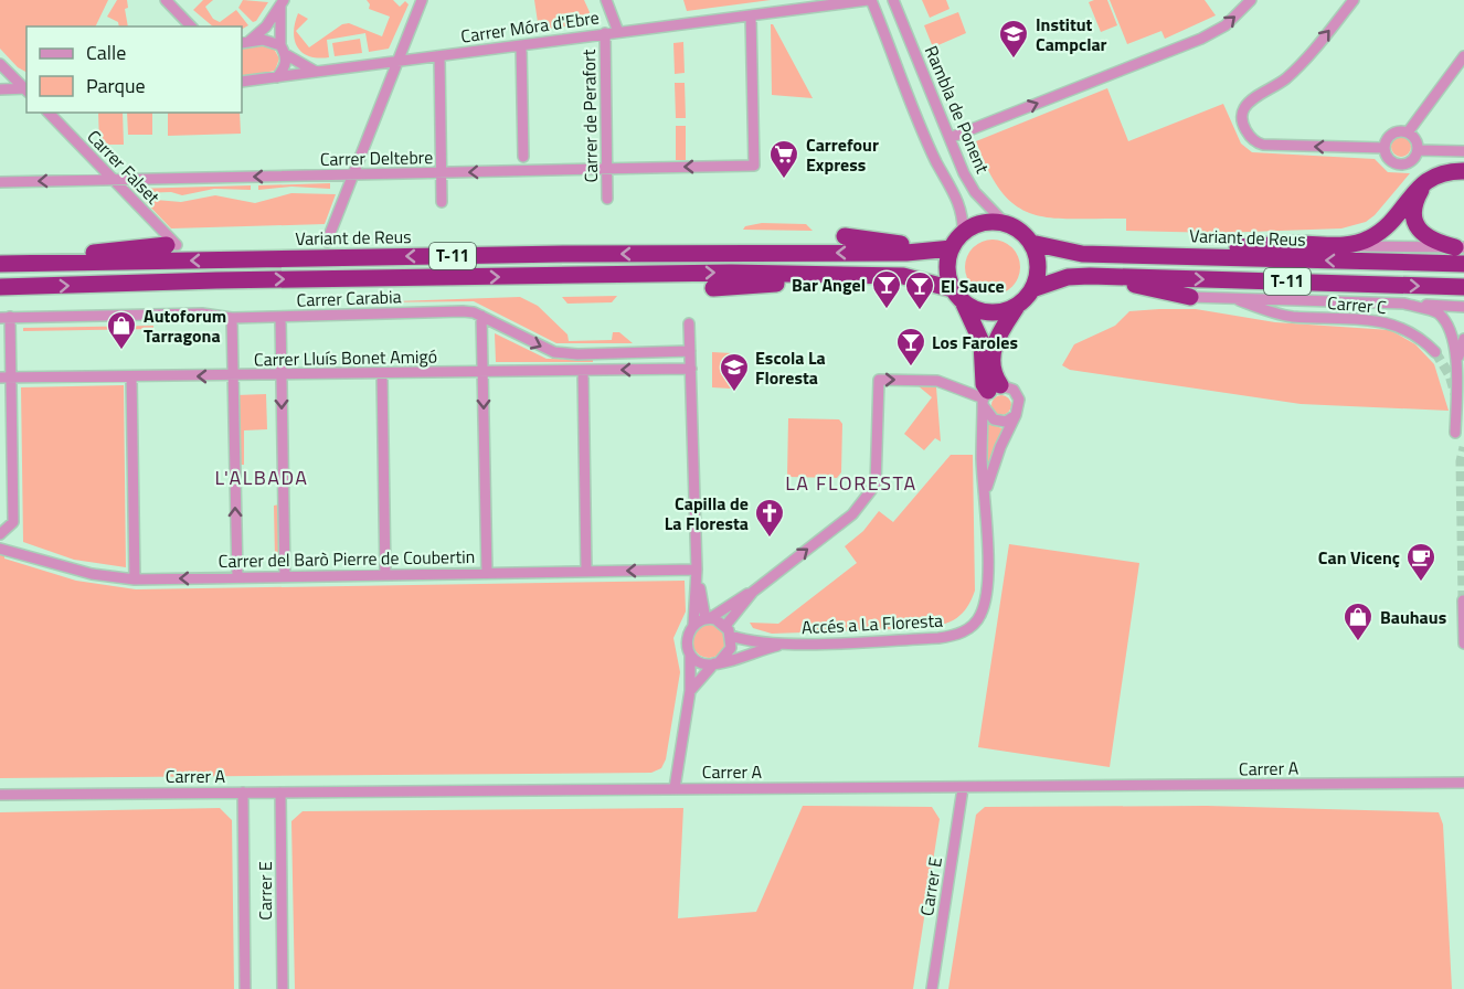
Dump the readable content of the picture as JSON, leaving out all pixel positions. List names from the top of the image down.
{
  "streets": {
    "highway": ["Variant de Reus", "T-11"],
    "street": [
      "Carrer Móra d'Ebre",
      "Rambla de Ponent",
      "Carrer de Perafort",
      "Carrer Deltebre",
      "Carrer Falset",
      "Carrer Carabia",
      "Carrer C",
      "Carrer Lluís Bonet Amigó",
      "Carrer del Barò Pierre de Coubertin",
      "Accés a La Floresta",
      "Carrer A",
      "Carrer E"
    ]
  },
  "crossings": [
    ["Carrer Móra d'Ebre", "Rambla de Ponent"],
    ["Carrer Móra d'Ebre", "Carrer de Perafort"],
    ["Carrer Móra d'Ebre", "Carrer Deltebre"],
    ["Rambla de Ponent", "Variant de Reus"],
    ["Rambla de Ponent", "T-11"],
    ["Carrer de Perafort", "Carrer Deltebre"],
    ["Carrer Deltebre", "Carrer Falset"],
    ["Variant de Reus", "T-11"],
    ["Carrer A", "Carrer E"]
  ],
  "one_way": ["Carrer Deltebre"],
  "districts": ["L'ALBADA", "LA FLORESTA"],
  "places": {
    "school or university": ["Institut Campclar", "Escola La Floresta"],
    "supermarket": ["Carrefour Express"],
    "bar": ["Bar Angel", "El Sauce", "Los Faroles"],
    "shop": ["Autoforum Tarragona", "Bauhaus"],
    "church": ["Capilla de La Floresta"],
    "cafe": ["Can Vicenç"]
  },
  "legend": ["Calle", "Parque"]
}
